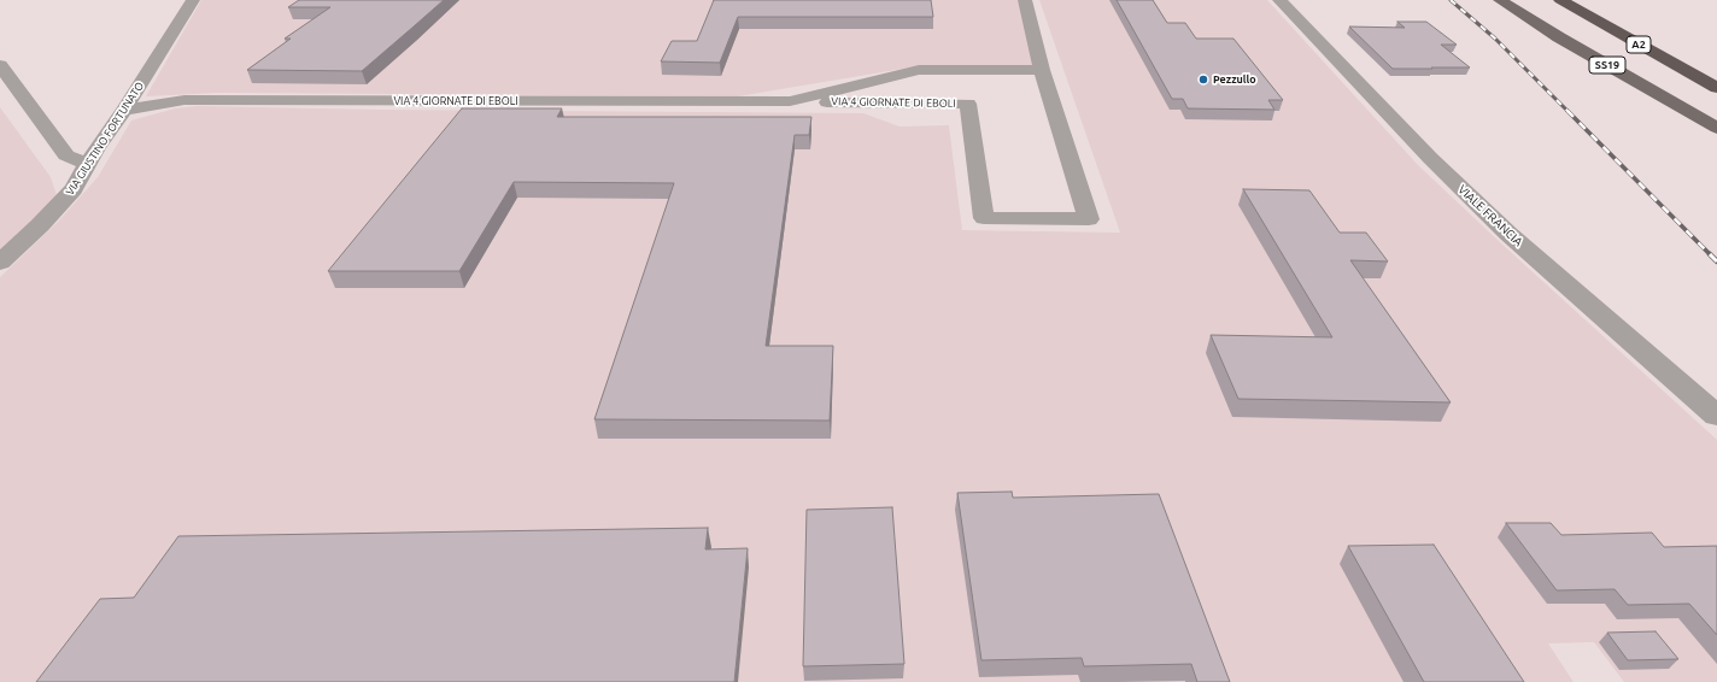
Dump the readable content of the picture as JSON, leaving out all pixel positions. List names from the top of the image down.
{
  "streets": {
    "highway": ["A2"],
    "main road": ["SS19"],
    "street": ["VIA 4 GIORNATE DI EBOLI", "VIA GIUSTINO FORTUNATO", "VIALE FRANCIA"]
  },
  "crossings": [
    ["VIA 4 GIORNATE DI EBOLI", "VIA GIUSTINO FORTUNATO"]
  ],
  "places": ["Pezzullo"]
}
